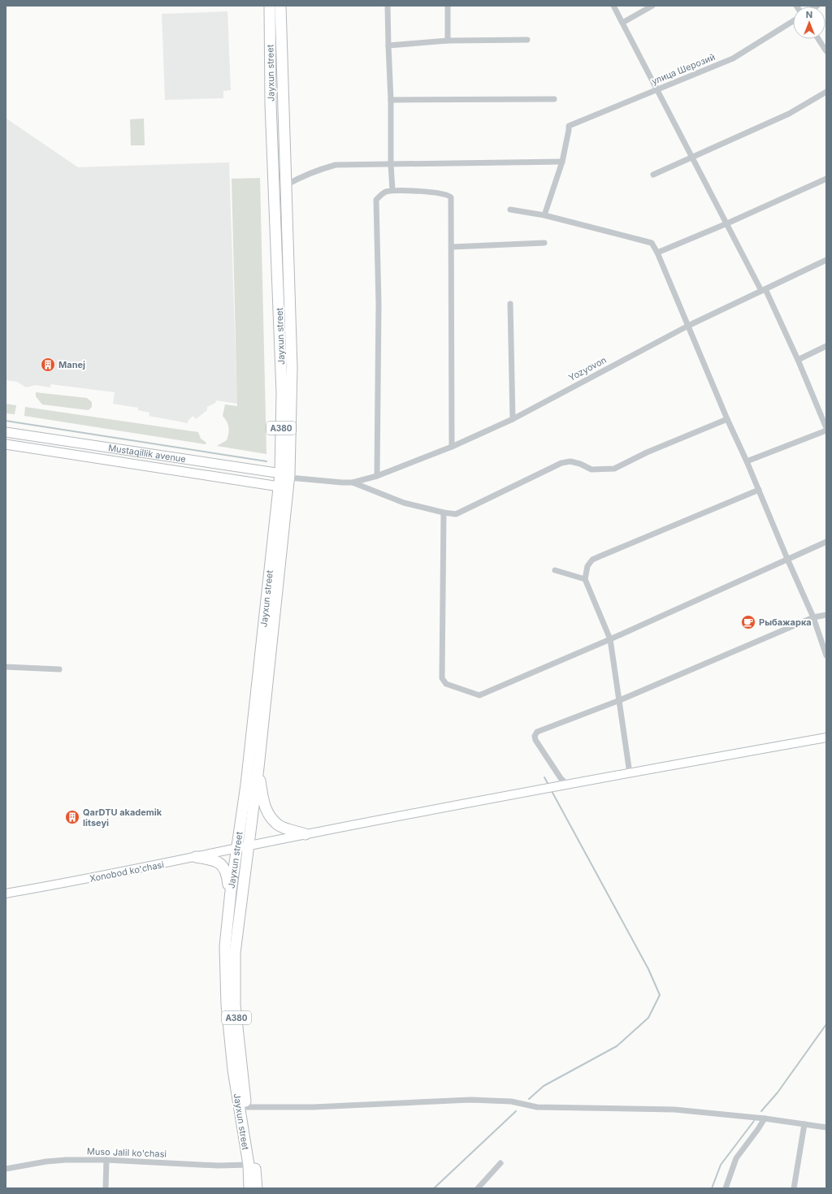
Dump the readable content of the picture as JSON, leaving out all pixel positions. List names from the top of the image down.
{
  "streets": {
    "highway": ["Jayxun street", "A380"],
    "main road": ["Mustaqillik avenue", "Xonobod ko'chasi"],
    "street": ["улица Шерозий", "Yozyovon", "Muso Jalil ko'chasi"]
  },
  "crossings": [
    ["Jayxun street", "Mustaqillik avenue"],
    ["Jayxun street", "Xonobod ko'chasi"],
    ["Jayxun street", "Muso Jalil ko'chasi"]
  ],
  "places": {
    "building": ["Manej", "QarDTU akademik litseyi"],
    "cafe": ["Рыбажарка"]
  },
  "north": "top"
}
